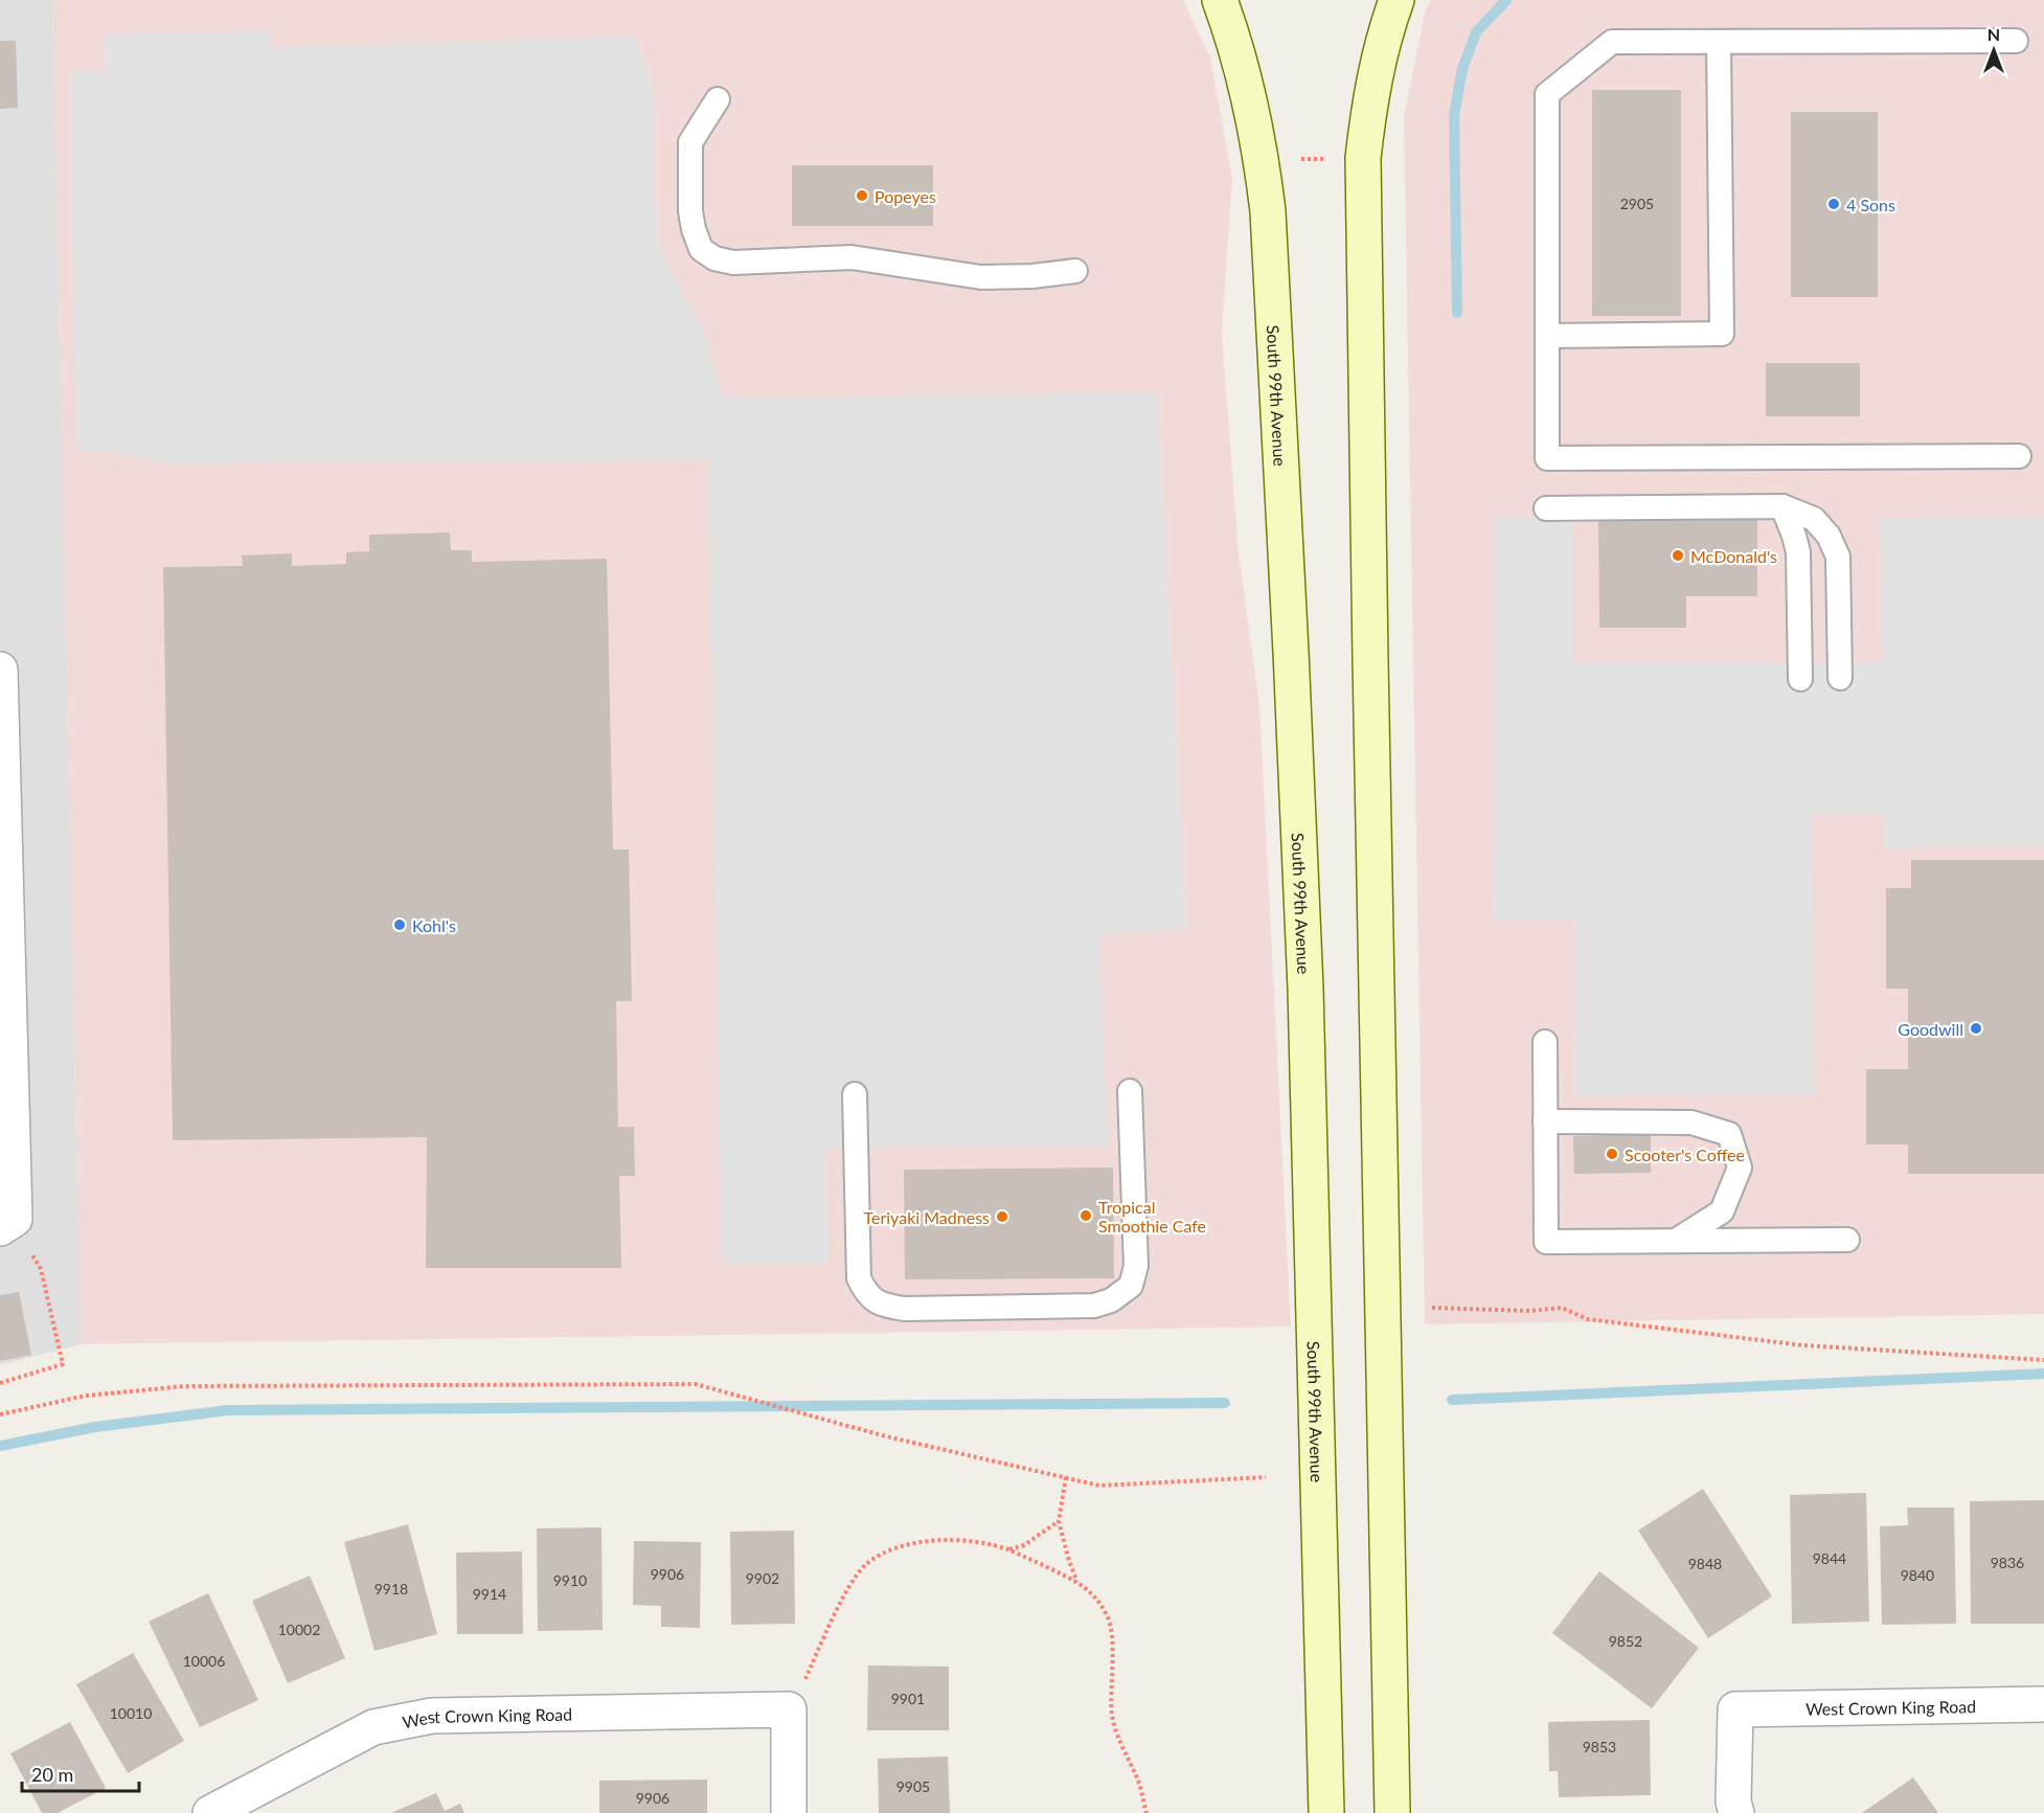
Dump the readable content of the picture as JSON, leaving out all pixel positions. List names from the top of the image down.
{
  "streets": {
    "main road": ["South 99th Avenue"],
    "street": ["West Crown King Road"]
  },
  "places": [
    "Popeyes",
    "4 Sons",
    "McDonald's",
    "Kohl's",
    "Goodwill",
    "Scooter's Coffee",
    "Tropical Smoothie Cafe",
    "Teriyaki Madness"
  ],
  "house_numbers": [
    "2905",
    "9844",
    "9836",
    "9848",
    "9906",
    "9840",
    "9902",
    "9910",
    "9918",
    "9914",
    "10002",
    "9852",
    "10006",
    "9901",
    "10010",
    "9853",
    "9905",
    "9906"
  ],
  "scale_bar": "20 m",
  "north": "top"
}
